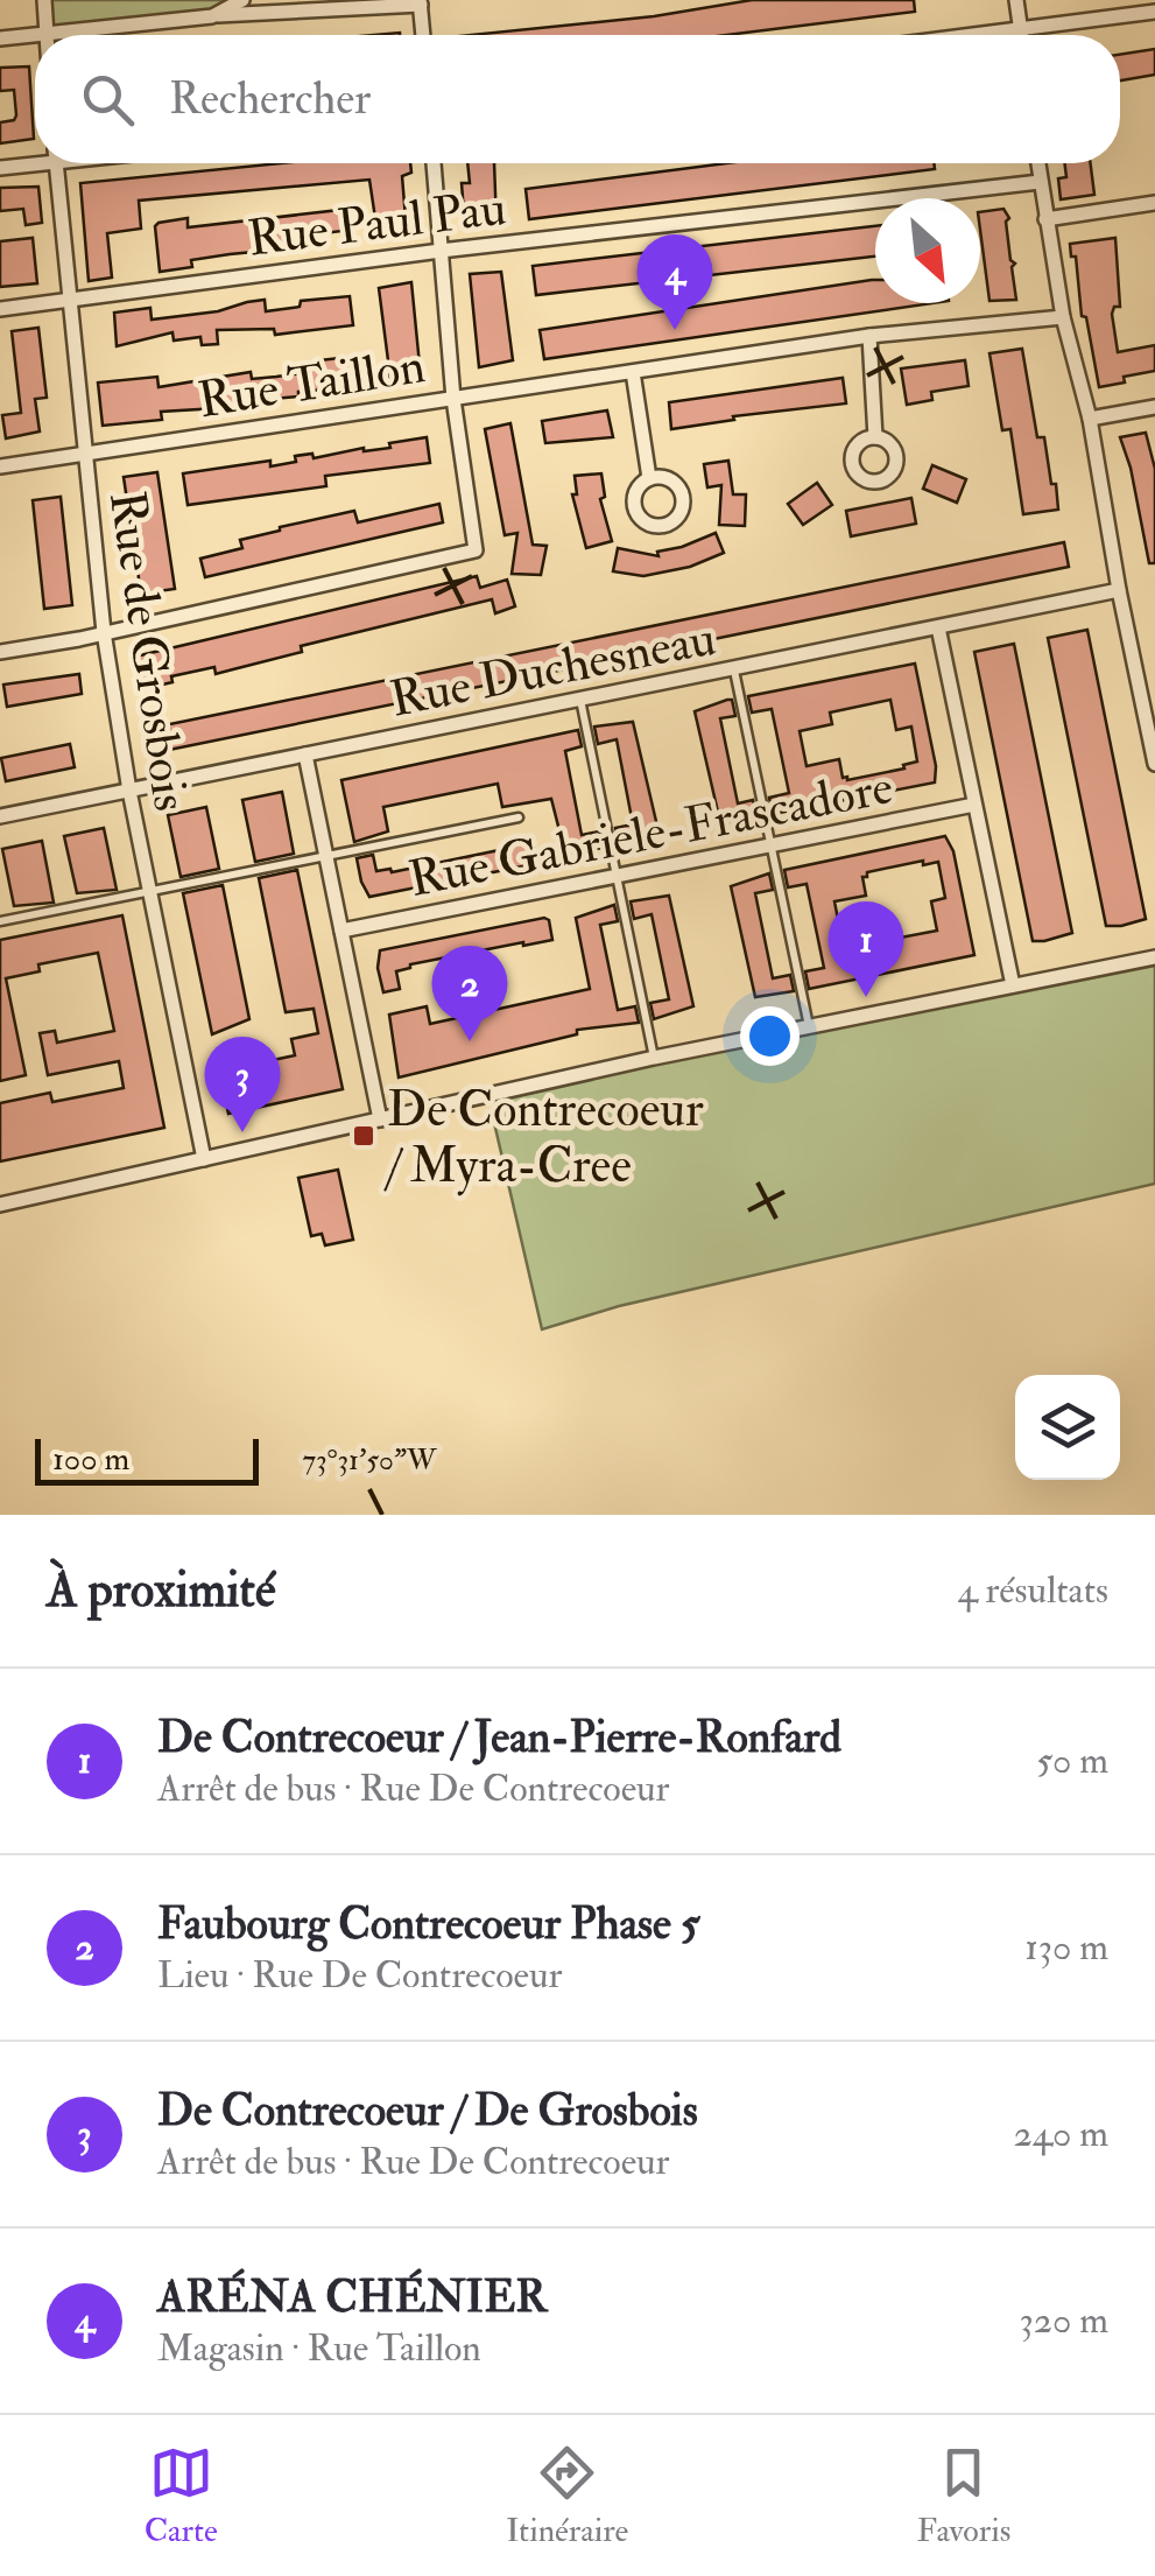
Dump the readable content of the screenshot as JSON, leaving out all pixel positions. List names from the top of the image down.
{
  "streets": {
    "street": [
      "Rue Paul Pau",
      "Rue Taillon",
      "Rue de Grosbois",
      "Rue Duchesneau",
      "Rue Gabriele-Frascadore"
    ]
  },
  "crossings": [
    ["Rue Paul Pau", "Rue de Grosbois"],
    ["Rue Taillon", "Rue de Grosbois"],
    ["Rue de Grosbois", "Rue Duchesneau"]
  ],
  "places": {
    "transit": ["De Contrecoeur / Myra-Cree"]
  },
  "scale_bar": "100 m",
  "north": "bottom right",
  "page": {
    "search": "Rechercher",
    "pins": [
      "4",
      "1",
      "2",
      "3"
    ],
    "scale": "100 m",
    "heading": ["À proximité", "4 résultats"],
    "list": [
      {
        "mark": "1",
        "name": "De Contrecoeur / Jean-Pierre-Ronfard",
        "note": "Arrêt de bus · Rue De Contrecoeur",
        "value": "50 m"
      },
      {
        "mark": "2",
        "name": "Faubourg Contrecoeur Phase 5",
        "note": "Lieu · Rue De Contrecoeur",
        "value": "130 m"
      },
      {
        "mark": "3",
        "name": "De Contrecoeur / De Grosbois",
        "note": "Arrêt de bus · Rue De Contrecoeur",
        "value": "240 m"
      },
      {
        "mark": "4",
        "name": "ARÉNA CHÉNIER",
        "note": "Magasin · Rue Taillon",
        "value": "320 m"
      }
    ],
    "nav": ["Carte", "Itinéraire", "Favoris"]
  },
  "coordinates": ["73°31'50\"W"]
}
